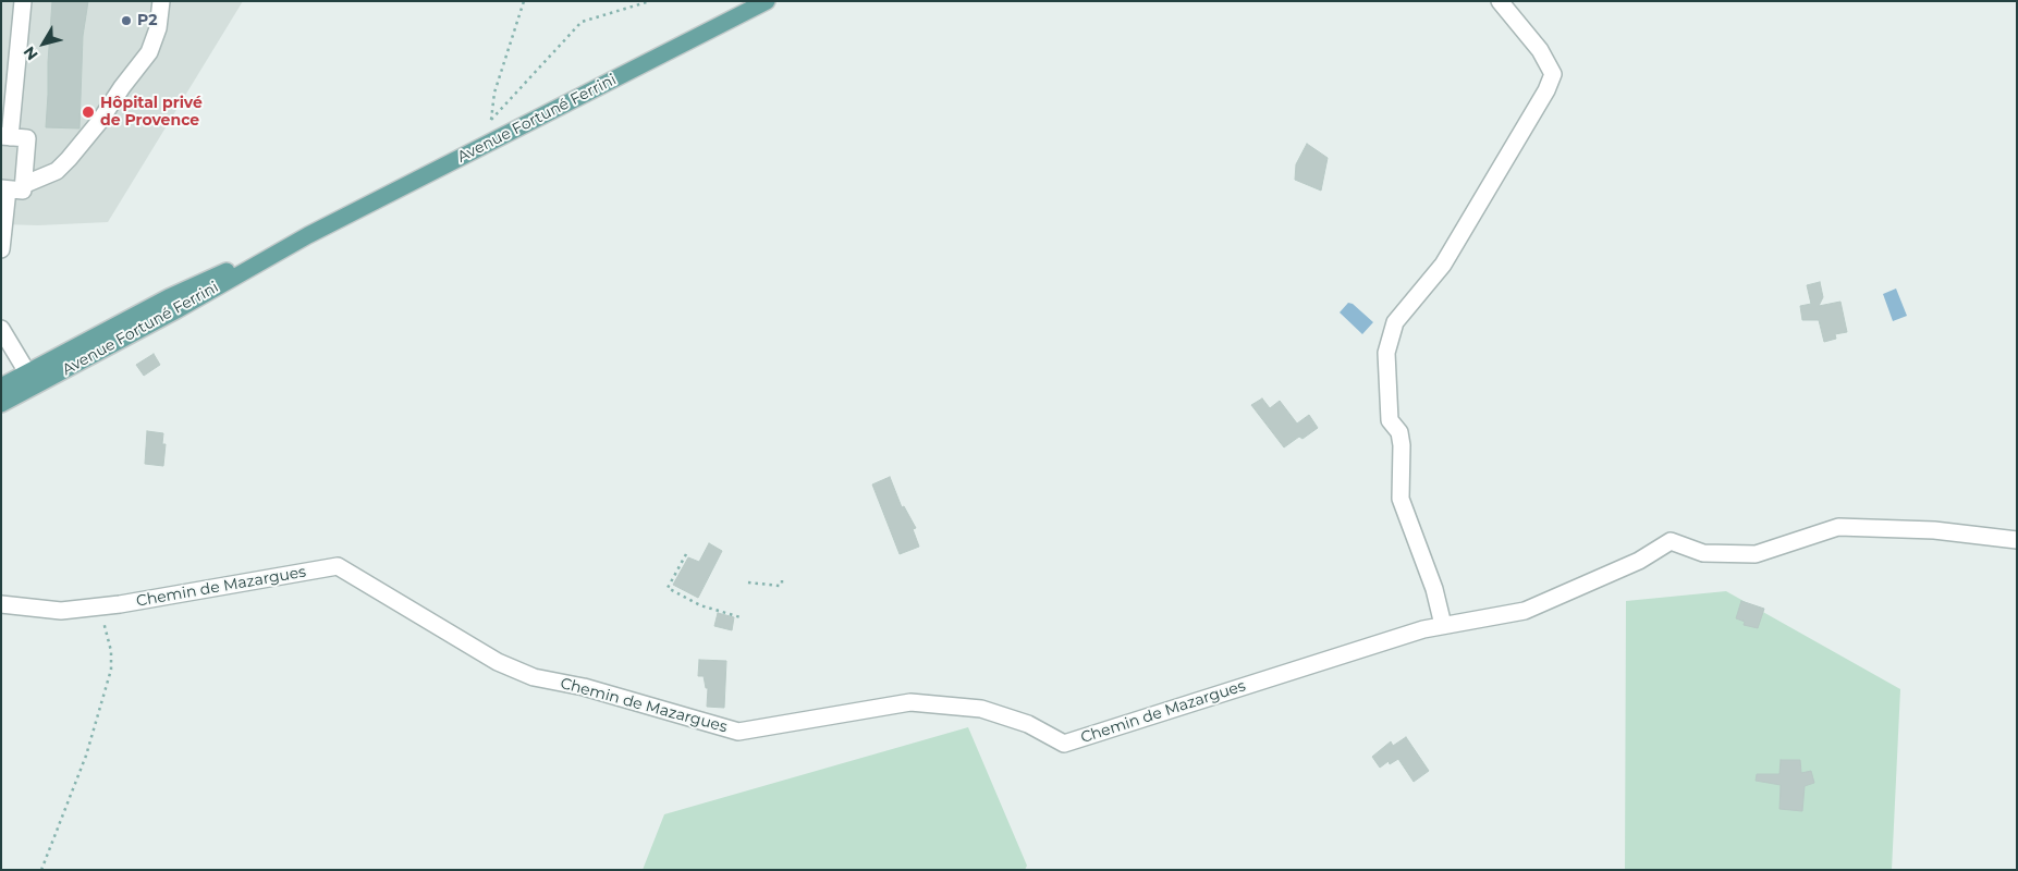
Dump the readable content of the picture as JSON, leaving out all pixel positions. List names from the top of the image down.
{
  "streets": {
    "main road": ["Avenue Fortuné Ferrini"],
    "street": ["Chemin de Mazargues"]
  },
  "places": ["P2", "Hôpital privé de Provence"],
  "north": "bottom left"
}
